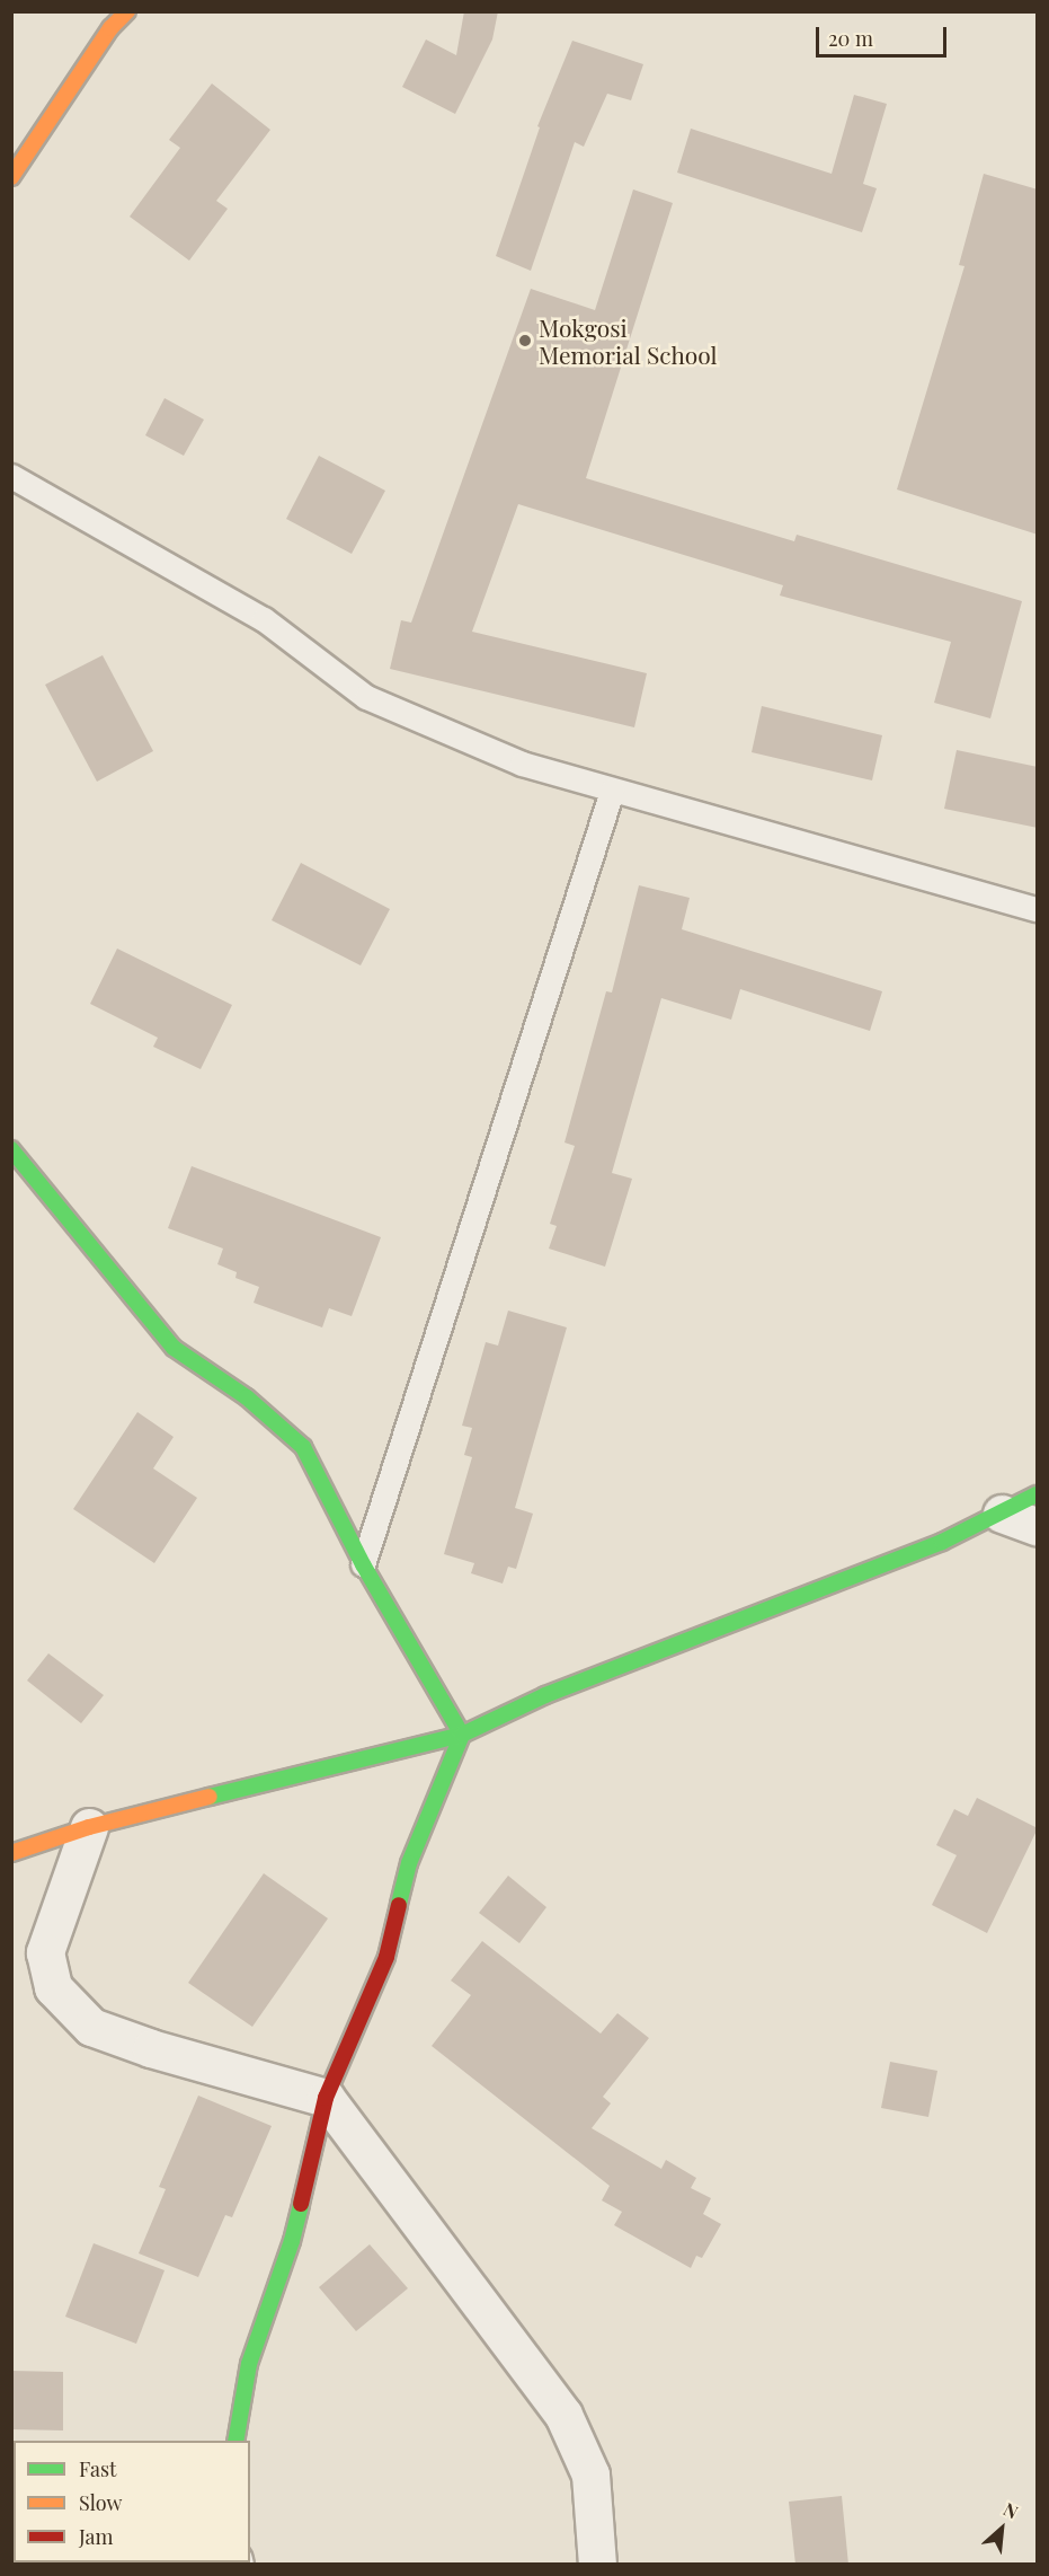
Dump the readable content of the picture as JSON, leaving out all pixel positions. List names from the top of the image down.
{
  "places": ["Mokgosi Memorial School"],
  "legend": ["Fast", "Slow", "Jam"],
  "scale_bar": "20 m",
  "north": "top right"
}
